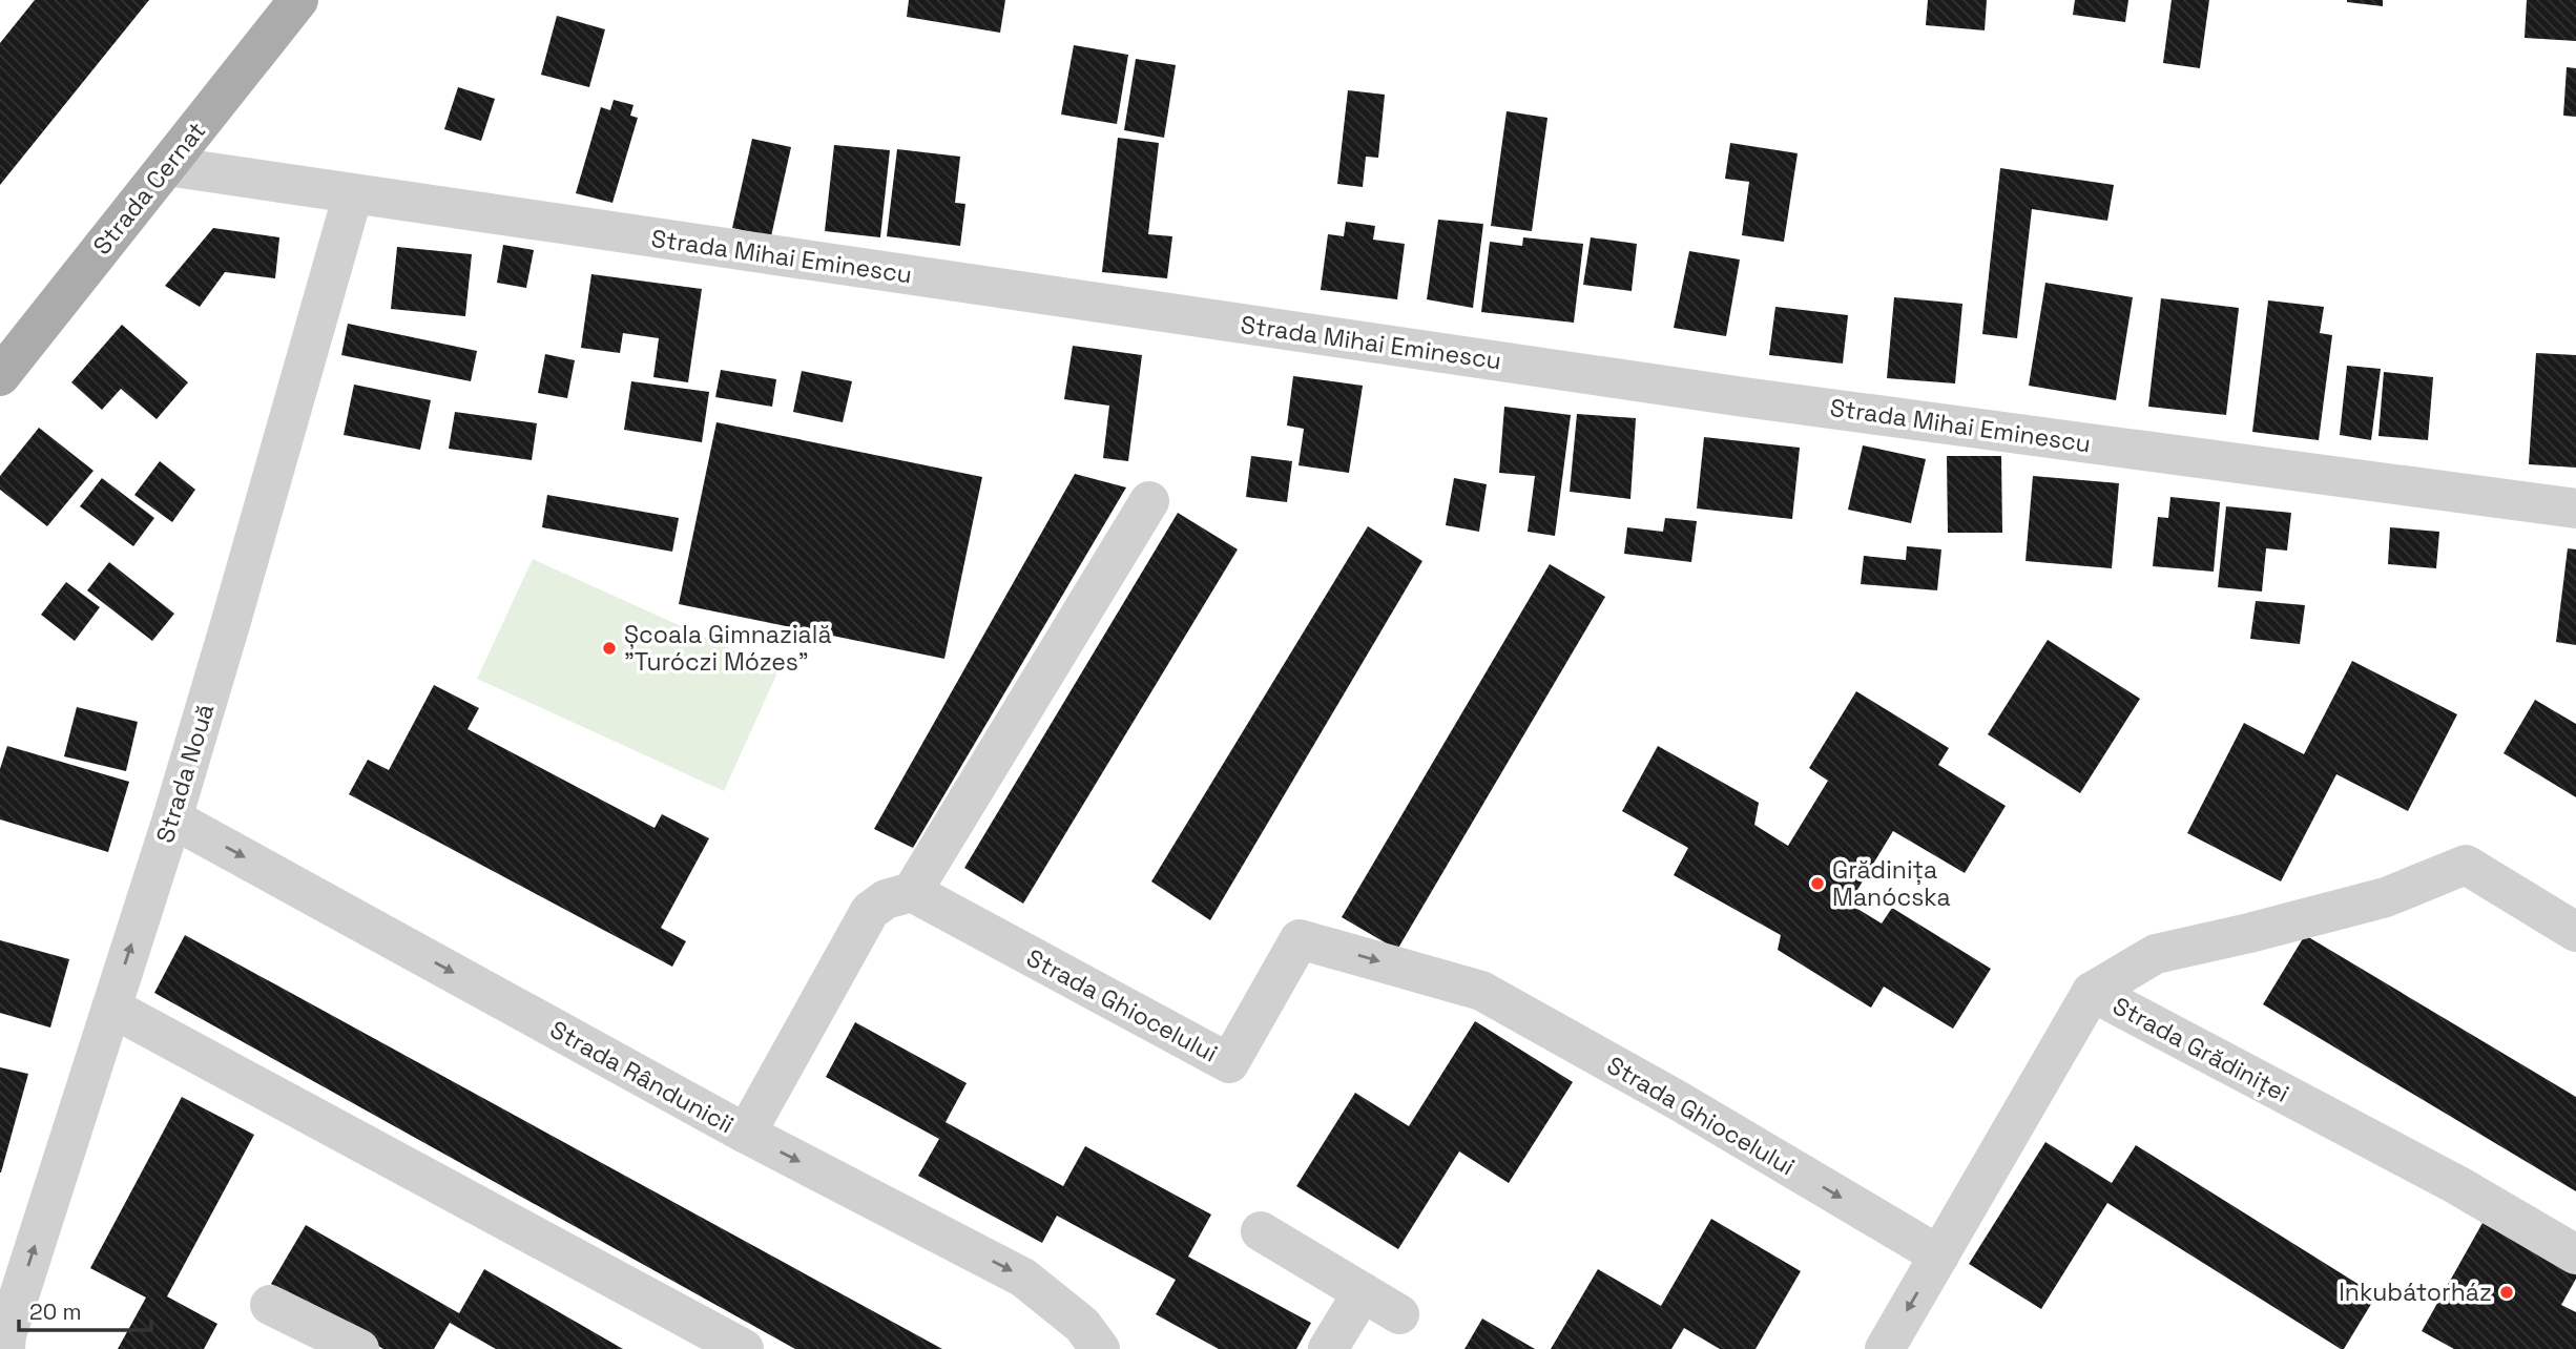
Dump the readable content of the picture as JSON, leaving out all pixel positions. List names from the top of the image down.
{
  "streets": {
    "main road": ["Strada Cernat"],
    "street": [
      "Strada Mihai Eminescu",
      "Strada Nouă",
      "Strada Ghiocelului",
      "Strada Grădiniței",
      "Strada Rândunicii"
    ]
  },
  "crossings": [
    ["Strada Cernat", "Strada Mihai Eminescu"],
    ["Strada Mihai Eminescu", "Strada Nouă"],
    ["Strada Nouă", "Strada Rândunicii"],
    ["Strada Ghiocelului", "Strada Grădiniței"]
  ],
  "one_way": ["Strada Nouă", "Strada Ghiocelului"],
  "places": ["Școala Gimnazială \"Turóczi Mózes\"", "Grădinița Manócska", "Inkubátorház"],
  "scale_bar": "20 m"
}
